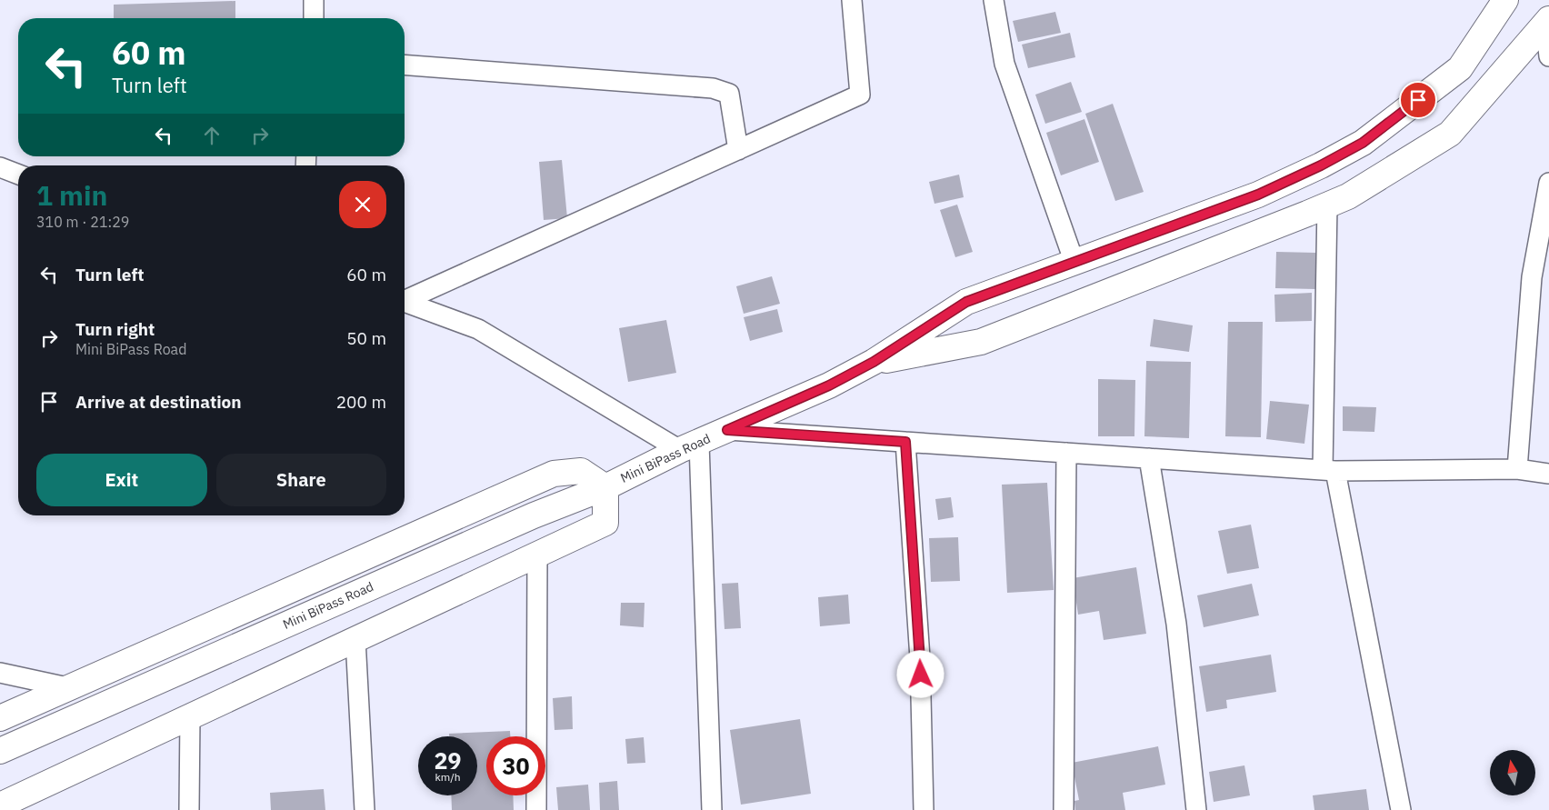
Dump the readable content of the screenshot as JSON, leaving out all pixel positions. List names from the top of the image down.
{
  "streets": {
    "street": ["Mini BiPass Road"]
  },
  "north": "top",
  "page": {
    "turn": ["60 m", "Turn left"],
    "heading": ["1 min", "310 m · 21:29"],
    "list": [
      {
        "name": "Turn left",
        "value": "60 m"
      },
      {
        "name": "Turn right",
        "note": "Mini BiPass Road",
        "value": "50 m"
      },
      {
        "name": "Arrive at destination",
        "value": "200 m"
      }
    ],
    "buttons": ["Exit", "Share"],
    "speed": "29 km/h",
    "limit": "30"
  }
}
